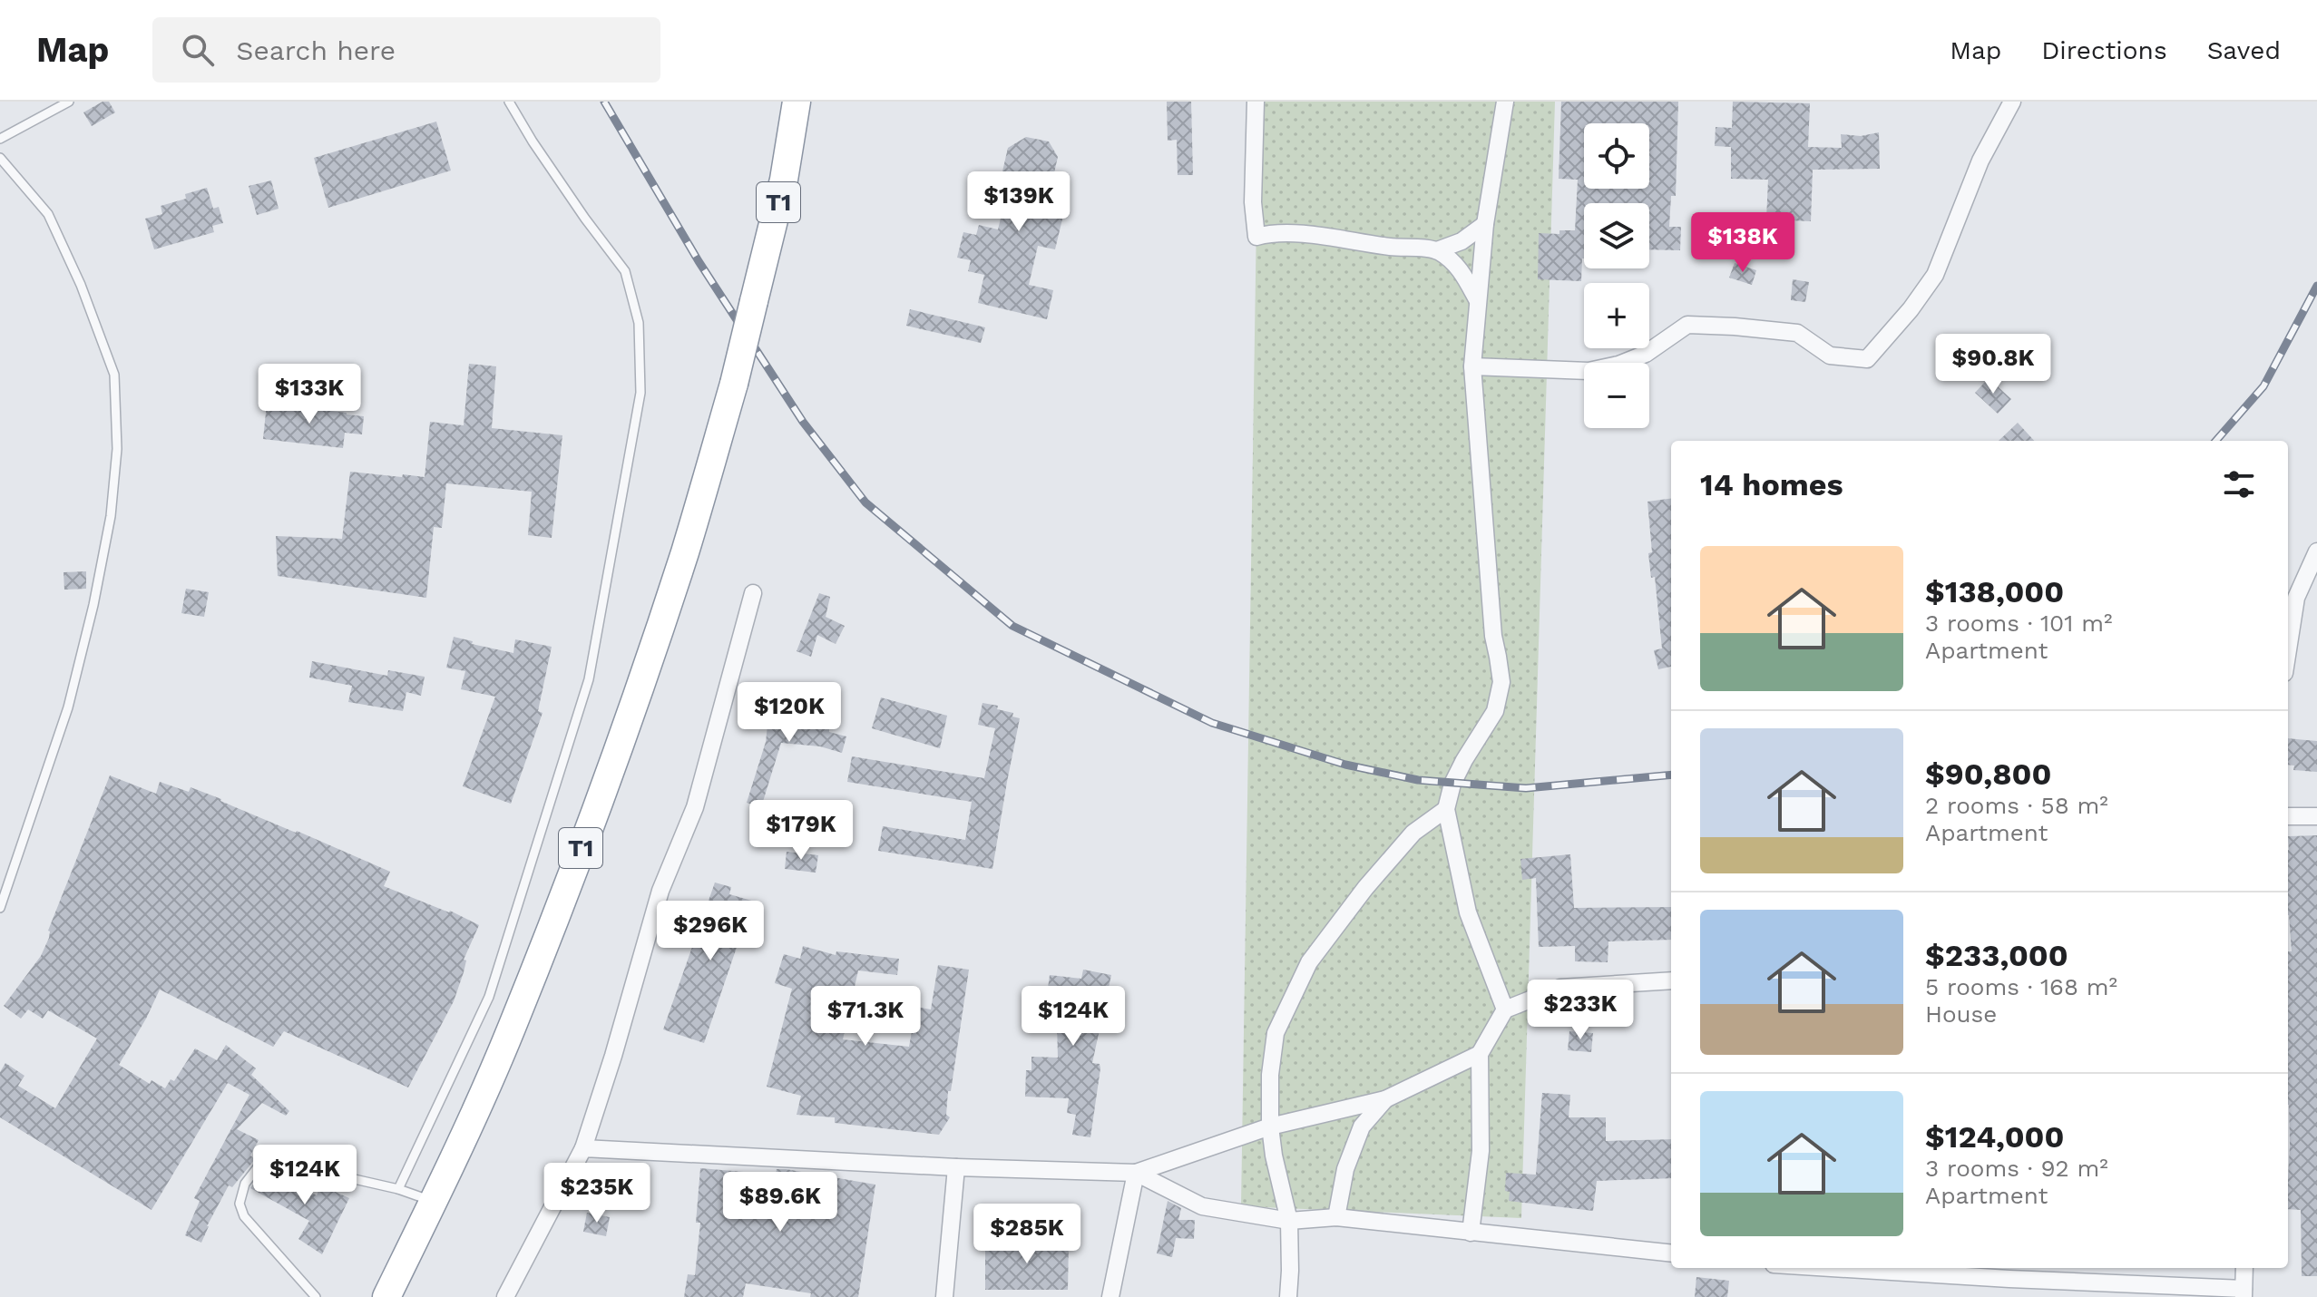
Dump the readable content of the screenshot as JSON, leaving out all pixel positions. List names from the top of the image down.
{
  "streets": {
    "highway": ["T1"]
  },
  "page": {
    "header": "Map",
    "search": "Search here",
    "nav": ["Map", "Directions", "Saved"],
    "map_buttons": ["+", "−"],
    "price": [
      "$139K",
      "$138K",
      "$90.8K",
      "$133K",
      "$120K",
      "$179K",
      "$296K",
      "$233K",
      "$71.3K",
      "$124K",
      "$124K",
      "$235K",
      "$89.6K",
      "$285K"
    ],
    "heading": "14 homes",
    "list": [
      {
        "name": "$138,000",
        "note": "3 rooms · 101 m² · Apartment"
      },
      {
        "name": "$90,800",
        "note": "2 rooms · 58 m² · Apartment"
      },
      {
        "name": "$233,000",
        "note": "5 rooms · 168 m² · House"
      },
      {
        "name": "$124,000",
        "note": "3 rooms · 92 m² · Apartment"
      }
    ]
  }
}
